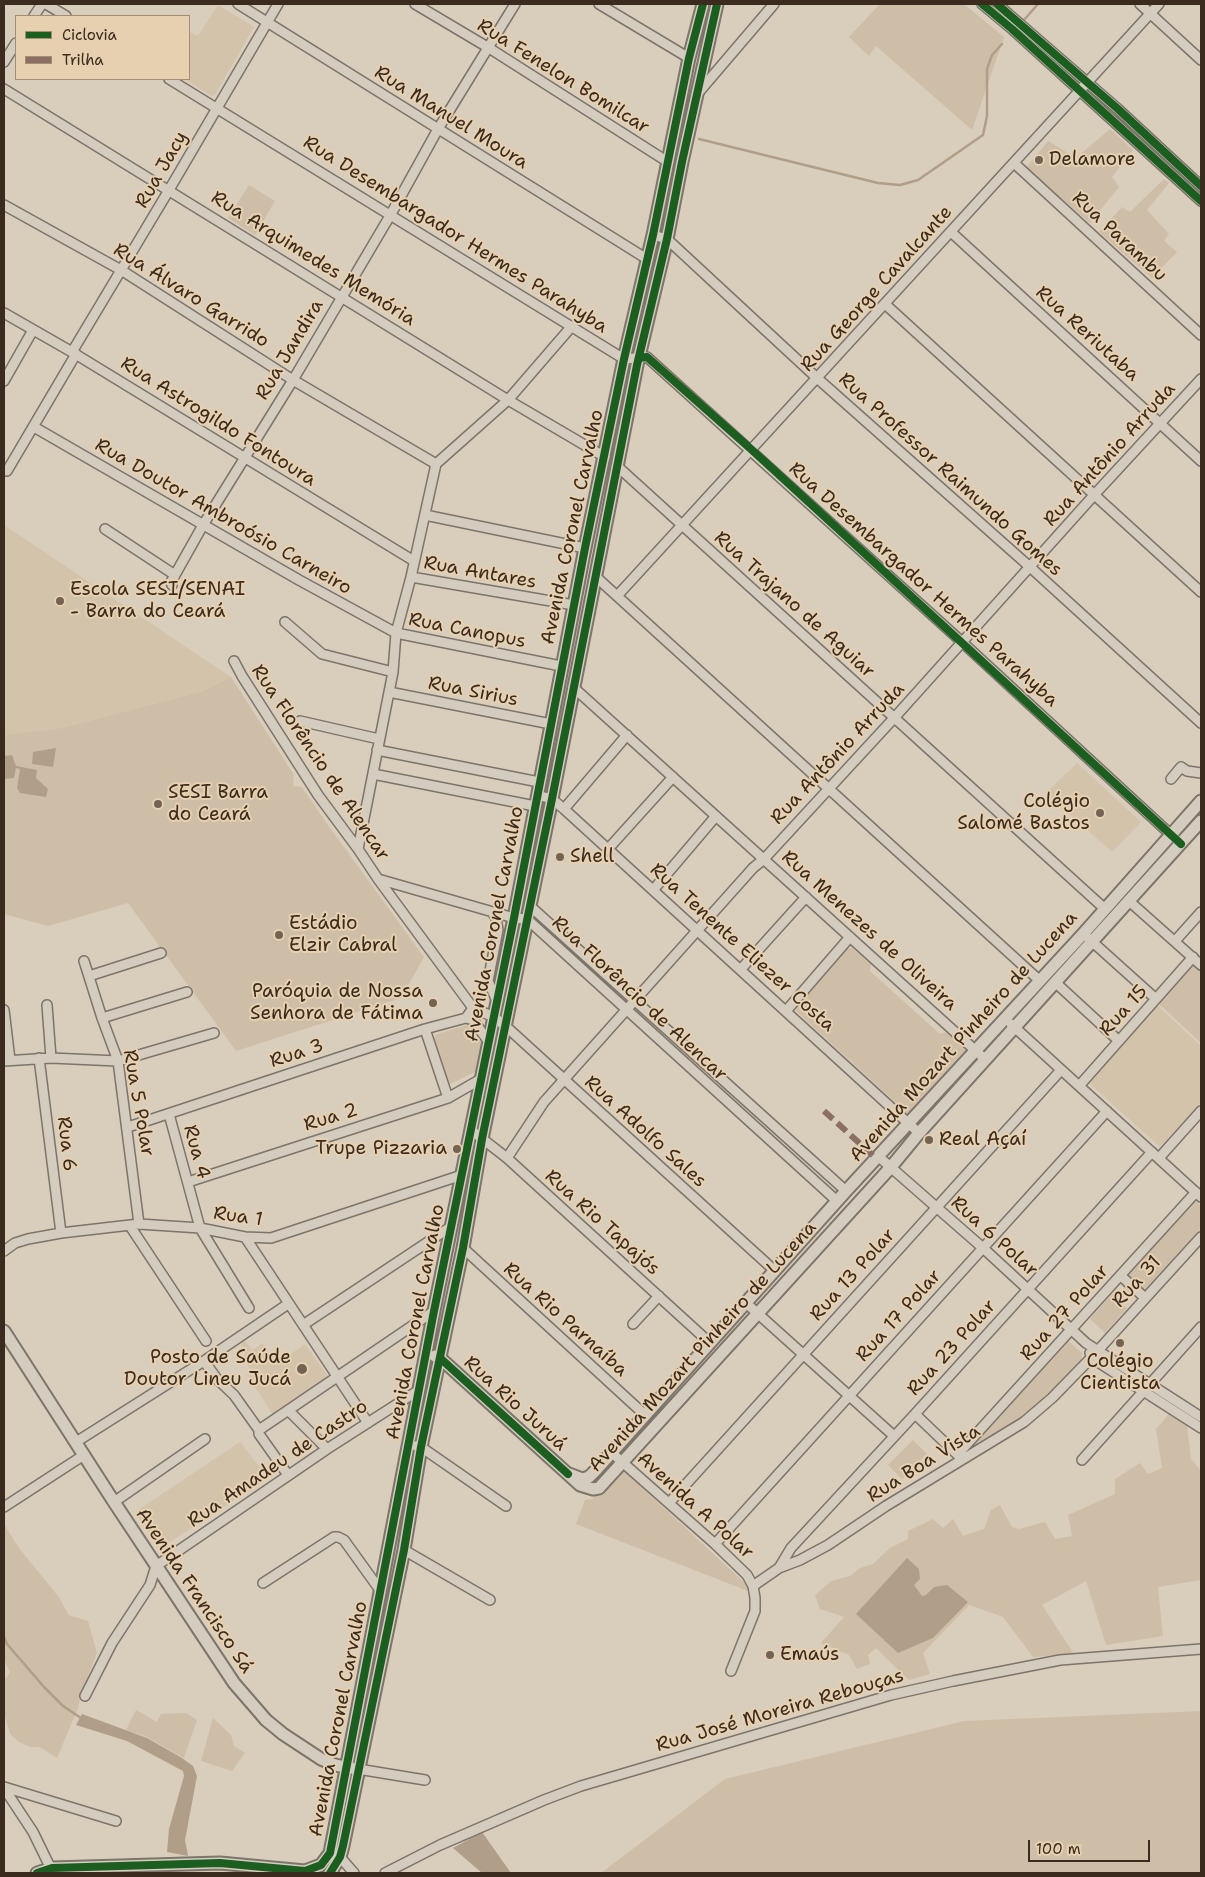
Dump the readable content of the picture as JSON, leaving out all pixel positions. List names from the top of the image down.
{
  "streets": {
    "main road": [
      "Avenida Coronel Carvalho",
      "Avenida Mozart Pinheiro de Lucena",
      "Rua Rio Juruá",
      "Avenida Francisco Sá"
    ],
    "street": [
      "Rua Fenelon Bomilcar",
      "Rua Manuel Moura",
      "Rua Jacy",
      "Rua Desembargador Hermes Parahyba",
      "Rua Parambu",
      "Rua Arquimedes Memória",
      "Rua George Cavalcante",
      "Rua Álvaro Garrido",
      "Rua Reriutaba",
      "Rua Jandira",
      "Rua Astrogildo Fontoura",
      "Rua Antônio Arruda",
      "Rua Professor Raimundo Gomes",
      "Rua Doutor Ambroósio Carneiro",
      "Rua Antares",
      "Rua Trajano de Aguiar",
      "Rua Canopus",
      "Rua Sirius",
      "Rua Florêncio de Alencar",
      "Rua Menezes de Oliveira",
      "Rua Tenente Eliezer Costa",
      "Rua 15",
      "Rua 3",
      "Rua 5 Polar",
      "Rua 2",
      "Rua Adolfo Sales",
      "Rua 6",
      "Rua 4",
      "Rua 1",
      "Rua Rio Tapajós",
      "Rua 6 Polar",
      "Rua 13 Polar",
      "Rua 31",
      "Rua 27 Polar",
      "Rua 17 Polar",
      "Rua Rio Parnaíba",
      "Rua 23 Polar",
      "Rua Amadeu de Castro",
      "Rua Boa Vista",
      "Avenida A Polar",
      "Rua José Moreira Rebouças"
    ]
  },
  "crossings": [
    ["Rua Fenelon Bomilcar", "Rua Jandira"],
    ["Rua Fenelon Bomilcar", "Avenida Coronel Carvalho"],
    ["Rua Manuel Moura", "Rua Jacy"],
    ["Rua Manuel Moura", "Rua Jandira"],
    ["Rua Manuel Moura", "Avenida Coronel Carvalho"],
    ["Rua Jacy", "Rua Desembargador Hermes Parahyba"],
    ["Rua Jacy", "Rua Arquimedes Memória"],
    ["Rua Jacy", "Rua Álvaro Garrido"],
    ["Rua Jacy", "Rua Astrogildo Fontoura"],
    ["Rua Jacy", "Rua Doutor Ambroósio Carneiro"],
    ["Rua Desembargador Hermes Parahyba", "Rua George Cavalcante"],
    ["Rua Desembargador Hermes Parahyba", "Rua Jandira"],
    ["Rua Desembargador Hermes Parahyba", "Rua Antônio Arruda"],
    ["Rua Desembargador Hermes Parahyba", "Avenida Coronel Carvalho"],
    ["Rua Desembargador Hermes Parahyba", "Avenida Mozart Pinheiro de Lucena"],
    ["Rua Parambu", "Rua George Cavalcante"],
    ["Rua Arquimedes Memória", "Rua Jandira"],
    ["Rua Arquimedes Memória", "Avenida Coronel Carvalho"],
    ["Rua George Cavalcante", "Rua Reriutaba"],
    ["Rua George Cavalcante", "Rua Professor Raimundo Gomes"],
    ["Rua George Cavalcante", "Rua Trajano de Aguiar"],
    ["Rua Álvaro Garrido", "Rua Jandira"],
    ["Rua Reriutaba", "Rua Antônio Arruda"],
    ["Rua Jandira", "Rua Astrogildo Fontoura"],
    ["Rua Jandira", "Rua Doutor Ambroósio Carneiro"],
    ["Rua Antônio Arruda", "Rua Professor Raimundo Gomes"],
    ["Rua Antônio Arruda", "Rua Trajano de Aguiar"],
    ["Rua Antônio Arruda", "Rua Florêncio de Alencar"],
    ["Rua Antônio Arruda", "Rua Menezes de Oliveira"],
    ["Rua Antônio Arruda", "Rua Tenente Eliezer Costa"],
    ["Rua Antônio Arruda", "Rua Adolfo Sales"],
    ["Rua Antônio Arruda", "Rua Rio Tapajós"],
    ["Rua Professor Raimundo Gomes", "Avenida Coronel Carvalho"],
    ["Rua Doutor Ambroósio Carneiro", "Rua Canopus"],
    ["Avenida Coronel Carvalho", "Rua Antares"],
    ["Avenida Coronel Carvalho", "Rua Trajano de Aguiar"],
    ["Avenida Coronel Carvalho", "Rua Canopus"],
    ["Avenida Coronel Carvalho", "Rua Sirius"],
    ["Avenida Coronel Carvalho", "Rua Florêncio de Alencar"],
    ["Avenida Coronel Carvalho", "Rua Menezes de Oliveira"],
    ["Avenida Coronel Carvalho", "Rua Tenente Eliezer Costa"],
    ["Avenida Coronel Carvalho", "Rua 2"],
    ["Avenida Coronel Carvalho", "Rua Adolfo Sales"],
    ["Avenida Coronel Carvalho", "Rua 1"],
    ["Avenida Coronel Carvalho", "Rua Rio Tapajós"],
    ["Avenida Coronel Carvalho", "Rua Rio Parnaíba"],
    ["Avenida Coronel Carvalho", "Rua Rio Juruá"],
    ["Avenida Coronel Carvalho", "Rua Amadeu de Castro"],
    ["Avenida Coronel Carvalho", "Avenida Francisco Sá"],
    ["Rua Trajano de Aguiar", "Avenida Mozart Pinheiro de Lucena"],
    ["Rua Florêncio de Alencar", "Avenida Mozart Pinheiro de Lucena"],
    ["Rua Menezes de Oliveira", "Avenida Mozart Pinheiro de Lucena"],
    ["Rua Tenente Eliezer Costa", "Avenida Mozart Pinheiro de Lucena"],
    ["Avenida Mozart Pinheiro de Lucena", "Rua Adolfo Sales"],
    ["Avenida Mozart Pinheiro de Lucena", "Rua Rio Tapajós"],
    ["Avenida Mozart Pinheiro de Lucena", "Rua 6 Polar"],
    ["Avenida Mozart Pinheiro de Lucena", "Rua Rio Parnaíba"],
    ["Avenida Mozart Pinheiro de Lucena", "Rua Rio Juruá"],
    ["Avenida Mozart Pinheiro de Lucena", "Avenida A Polar"],
    ["Rua 3", "Rua 5 Polar"],
    ["Rua 3", "Rua 4"],
    ["Rua 5 Polar", "Rua 1"],
    ["Rua 2", "Rua 4"],
    ["Rua 6", "Rua 1"],
    ["Rua 4", "Rua 1"],
    ["Rua 6 Polar", "Rua 13 Polar"],
    ["Rua 6 Polar", "Rua 31"],
    ["Rua 6 Polar", "Rua 27 Polar"],
    ["Rua 6 Polar", "Rua 17 Polar"],
    ["Rua 6 Polar", "Rua 23 Polar"],
    ["Rua 6 Polar", "Rua Boa Vista"],
    ["Rua 13 Polar", "Avenida A Polar"],
    ["Rua 31", "Rua Boa Vista"],
    ["Rua 27 Polar", "Rua Boa Vista"],
    ["Rua 17 Polar", "Avenida A Polar"],
    ["Rua 23 Polar", "Rua Boa Vista"],
    ["Rua Amadeu de Castro", "Avenida Francisco Sá"],
    ["Rua Boa Vista", "Avenida A Polar"]
  ],
  "places": [
    "Delamore",
    "Escola SESI/SENAI - Barra do Ceará",
    "SESI Barra do Ceará",
    "Colégio Salomé Bastos",
    "Shell",
    "Estádio Elzir Cabral",
    "Paróquia de Nossa Senhora de Fátima",
    "Real Açaí",
    "Trupe Pizzaria",
    "Colégio Cientista",
    "Posto de Saúde Doutor Lineu Jucá",
    "Emaús"
  ],
  "legend": ["Ciclovia", "Trilha"],
  "scale_bar": "100 m"
}
